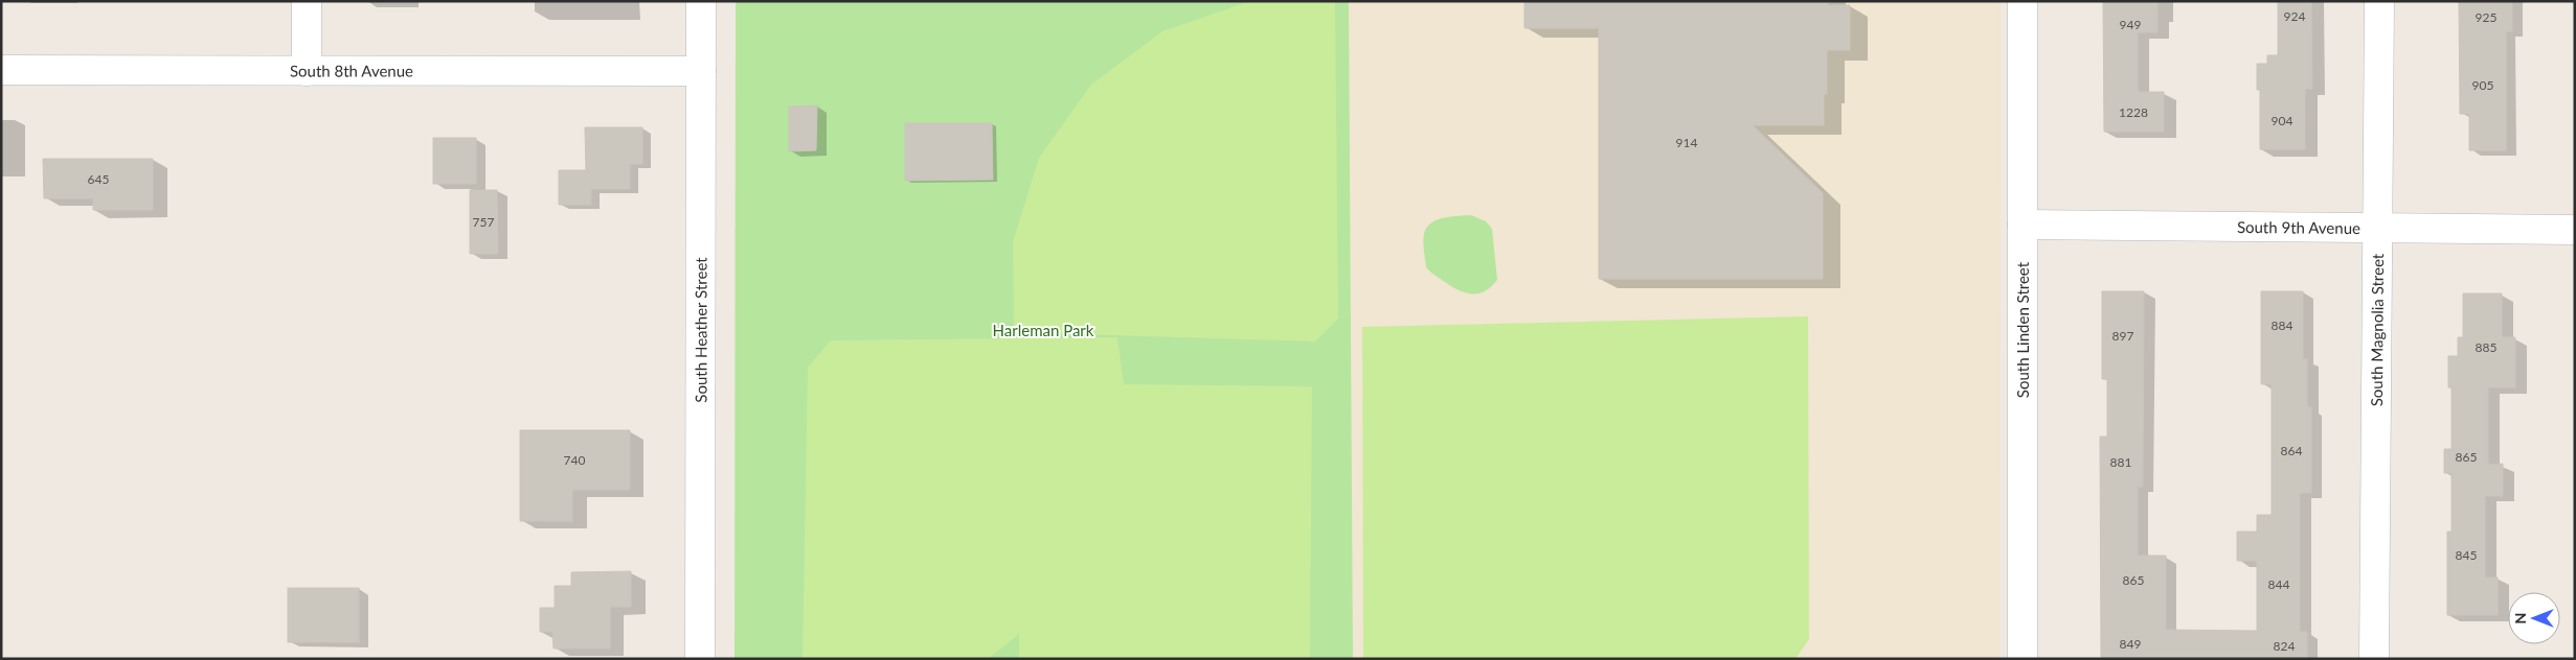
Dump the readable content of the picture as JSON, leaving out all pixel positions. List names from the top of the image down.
{
  "streets": {
    "street": [
      "South 8th Avenue",
      "South 9th Avenue",
      "South Heather Street",
      "South Linden Street",
      "South Magnolia Street"
    ]
  },
  "crossings": [
    ["South 8th Avenue", "South Heather Street"],
    ["South 9th Avenue", "South Linden Street"],
    ["South 9th Avenue", "South Magnolia Street"]
  ],
  "parks": ["Harleman Park"],
  "house_numbers": [
    "924",
    "925",
    "949",
    "905",
    "1228",
    "904",
    "914",
    "645",
    "757",
    "884",
    "897",
    "885",
    "864",
    "865",
    "740",
    "881",
    "845",
    "865",
    "844",
    "849",
    "824"
  ],
  "north": "left"
}
